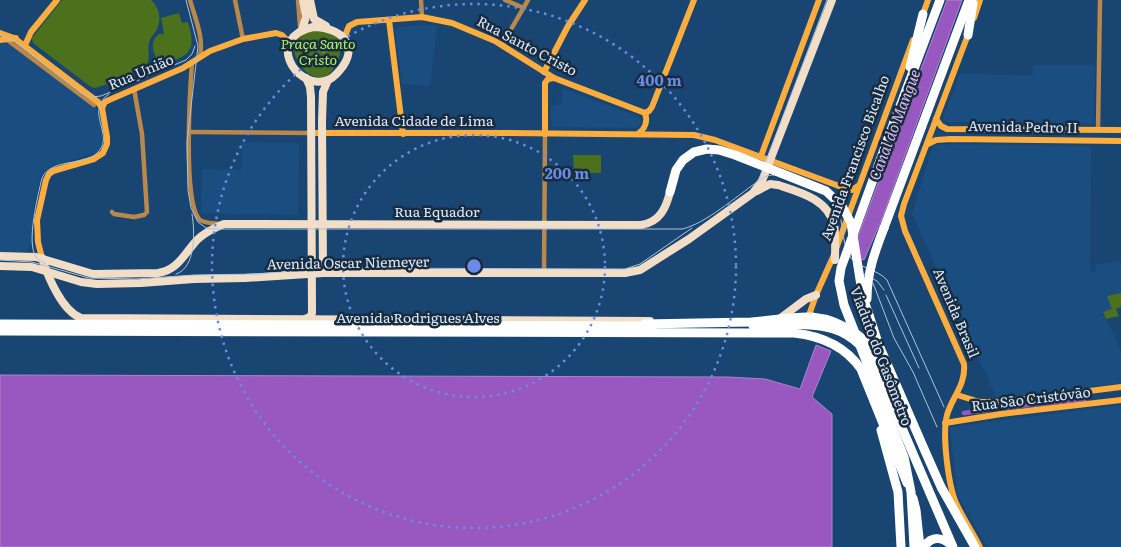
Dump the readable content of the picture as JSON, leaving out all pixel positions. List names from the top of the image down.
{
  "streets": {
    "highway": ["Avenida Francisco Bicalho", "Avenida Rodrigues Alves", "Viaduto do Gasômetro"],
    "main road": [
      "Rua Santo Cristo",
      "Rua União",
      "Avenida Cidade de Lima",
      "Avenida Pedro II",
      "Rua Equador",
      "Avenida Oscar Niemeyer",
      "Avenida Brasil",
      "Rua São Cristóvão"
    ]
  },
  "crossings": [
    ["Avenida Cidade de Lima", "Avenida Francisco Bicalho"],
    ["Avenida Pedro II", "Avenida Brasil"],
    ["Avenida Francisco Bicalho", "Avenida Rodrigues Alves"],
    ["Avenida Francisco Bicalho", "Viaduto do Gasômetro"],
    ["Avenida Oscar Niemeyer", "Avenida Rodrigues Alves"],
    ["Avenida Brasil", "Rua São Cristóvão"]
  ],
  "water": ["Canal do Mangue"],
  "parks": ["Praça Santo Cristo"],
  "rings": ["400 m", "200 m"]
}
